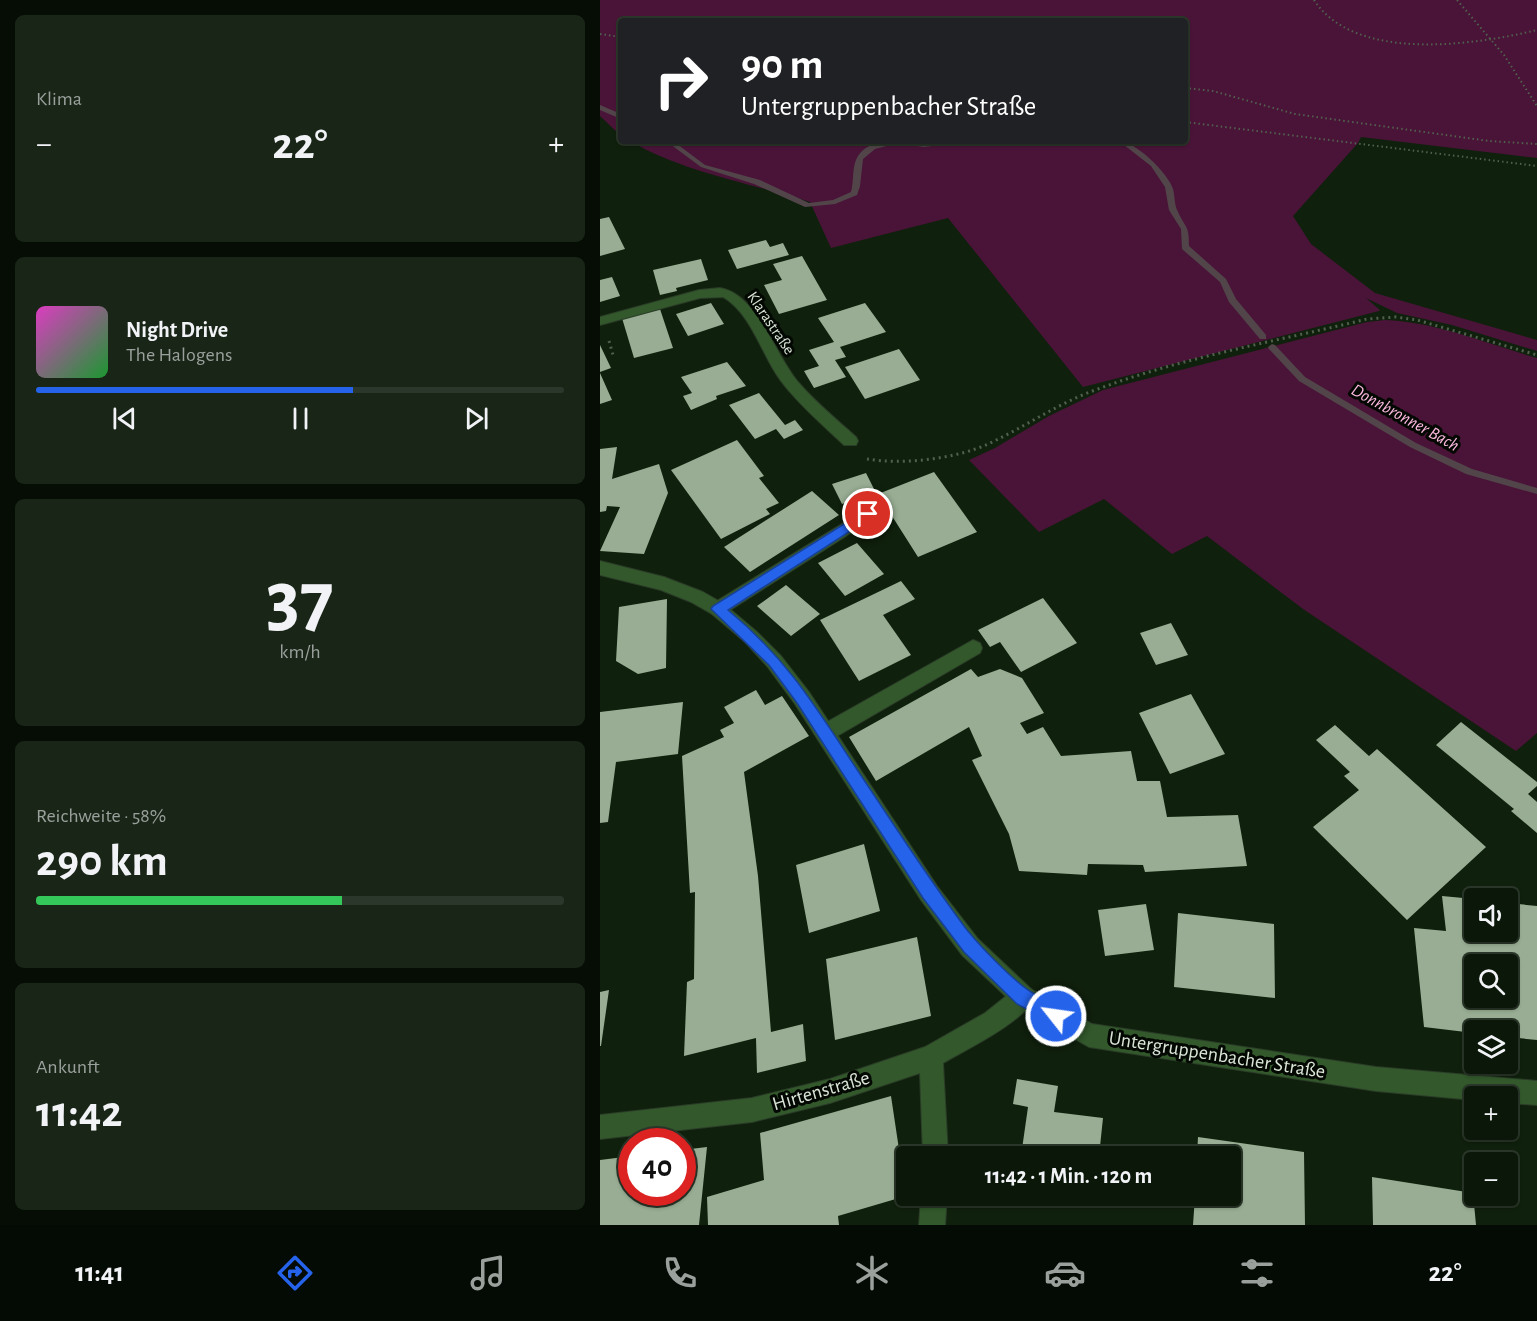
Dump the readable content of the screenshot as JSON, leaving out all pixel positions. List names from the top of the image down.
{
  "streets": {
    "street": ["Klarastraße", "Untergruppenbacher Straße", "Hirtenstraße"]
  },
  "crossings": [
    ["Untergruppenbacher Straße", "Hirtenstraße"]
  ],
  "water": ["Donnbronner Bach"],
  "page": {
    "tile": [
      "Klima",
      ["37", "km/h"],
      ["Reichweite · 58%", "290 km"],
      ["Ankunft", "11:42"]
    ],
    "turn": ["90 m", "Untergruppenbacher Straße"],
    "heat": ["−", "22°", "+"],
    "song": ["Night Drive", "The Halogens"],
    "map_buttons": ["+", "−"],
    "limit": "40",
    "trip": "11:42 · 1 Min. · 120 m",
    "tabs": ["11:41", "22°"]
  }
}
